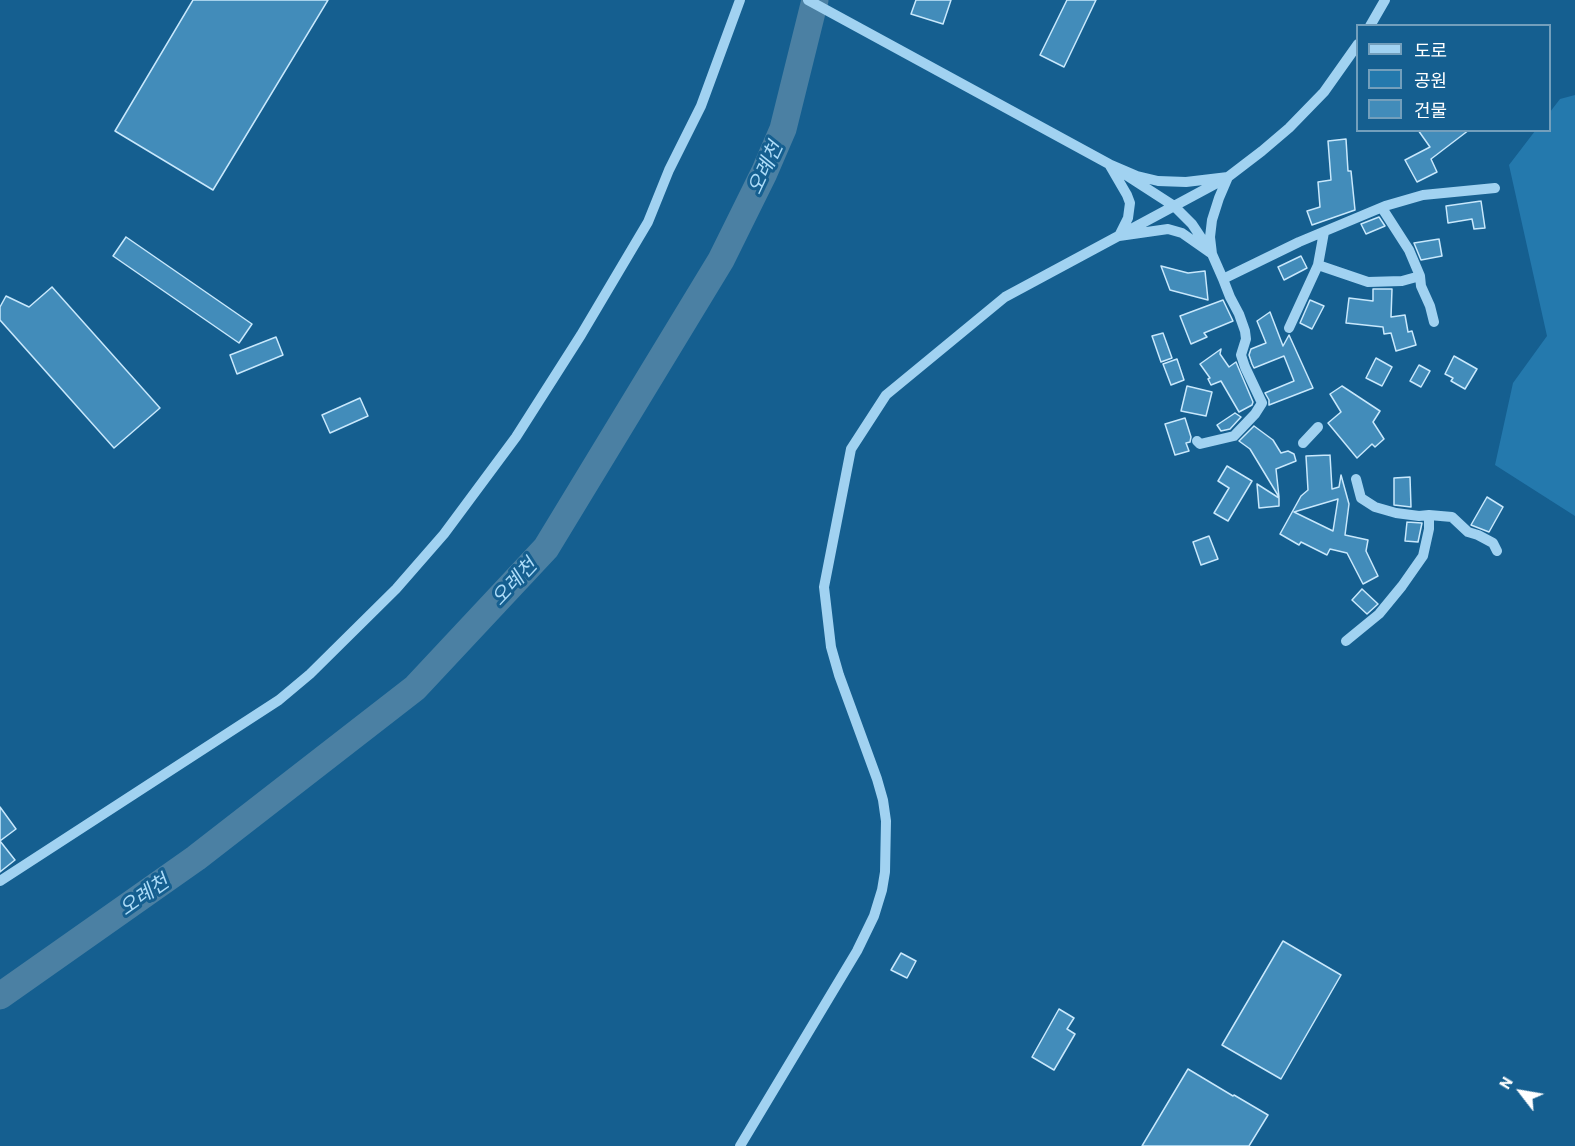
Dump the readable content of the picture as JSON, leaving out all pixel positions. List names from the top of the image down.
{
  "water": ["오례천"],
  "legend": ["도로", "공원", "건물"],
  "north": "top left"
}
